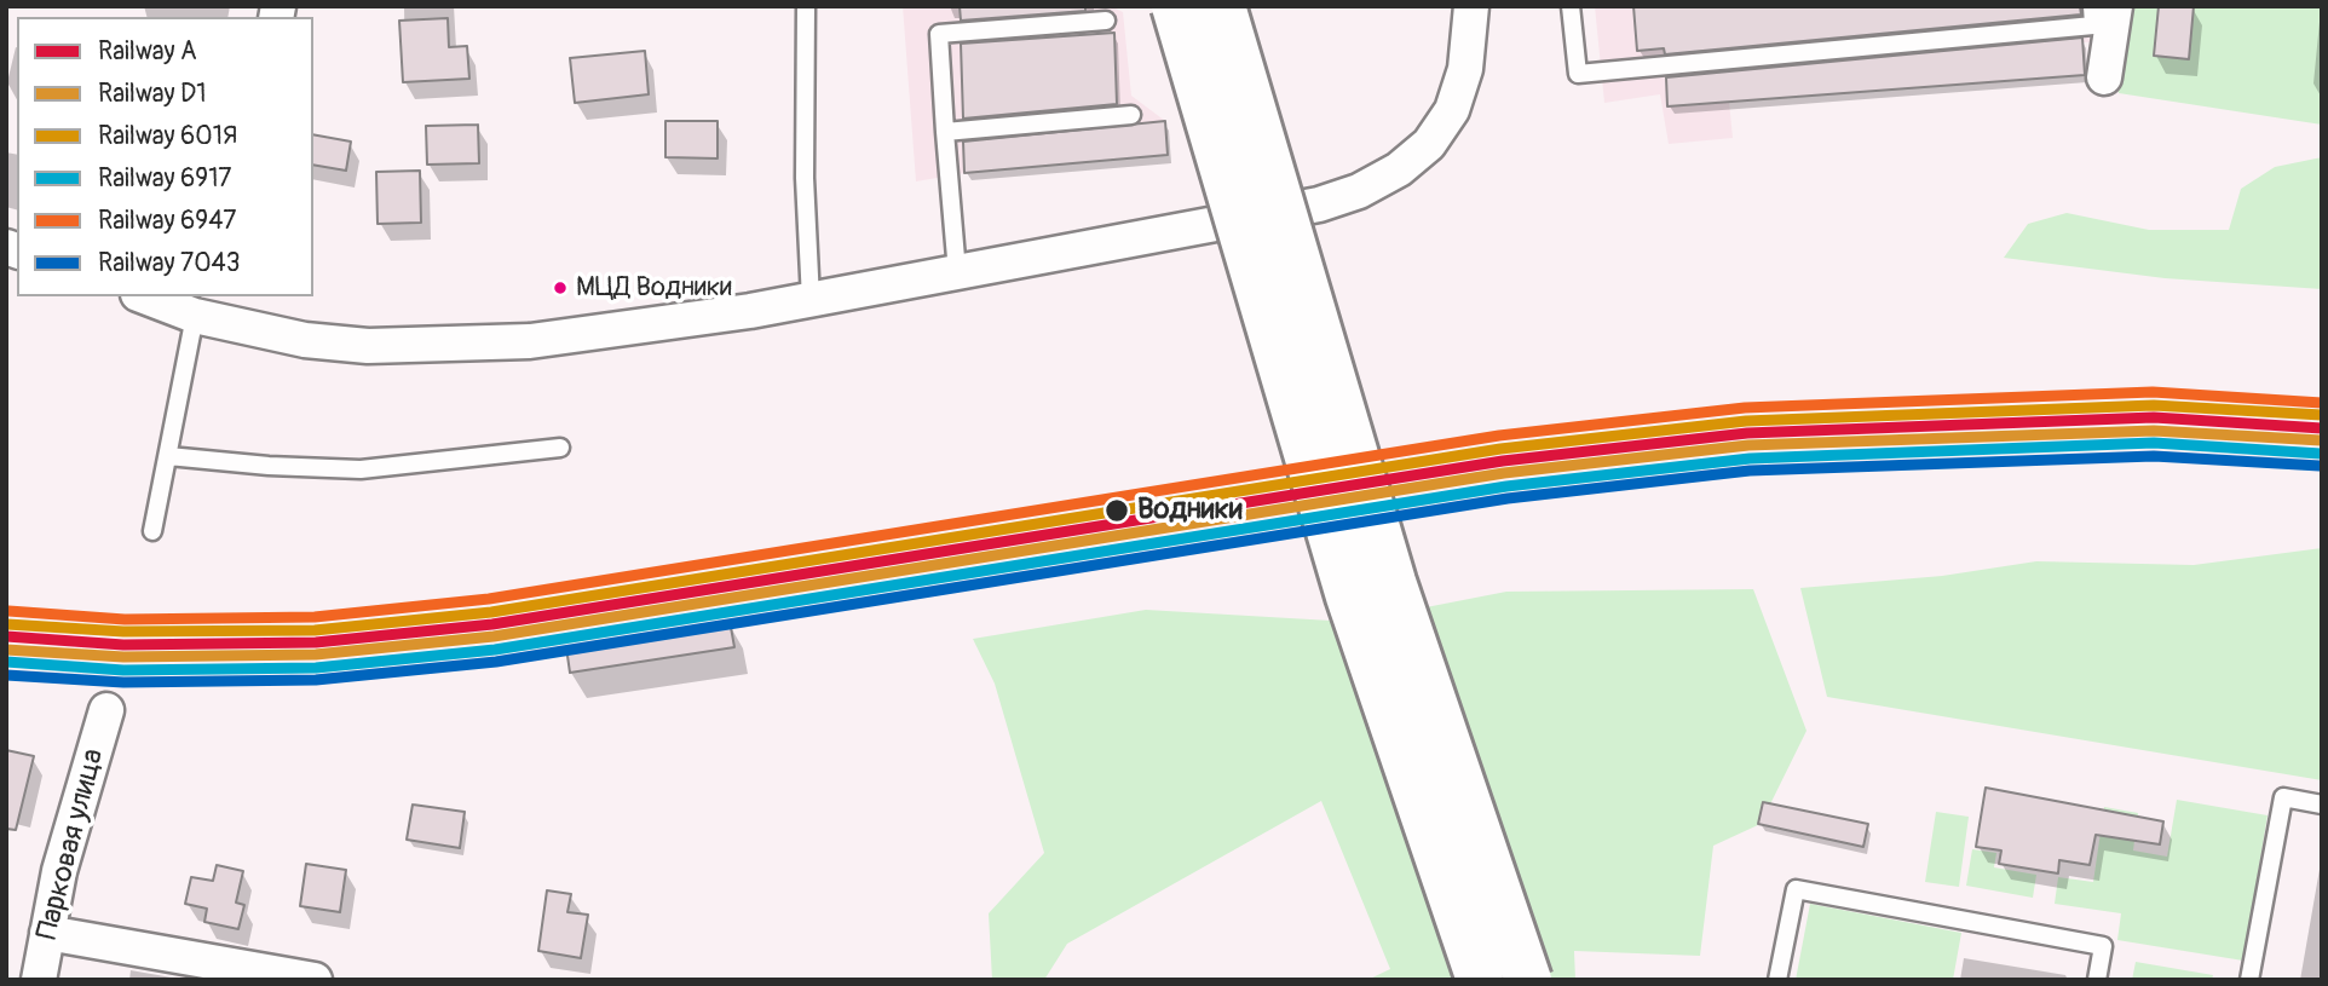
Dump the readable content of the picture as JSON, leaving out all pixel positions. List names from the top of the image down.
{
  "streets": {
    "street": ["Парковая улица"]
  },
  "places": ["МЦД Водники", "Водники"],
  "lines": [
    "rail line 6947",
    "rail line 601Я",
    "rail line A",
    "rail line D1",
    "rail line 6917",
    "rail line 7043"
  ],
  "legend": [
    "Railway A",
    "Railway D1",
    "Railway 601Я",
    "Railway 6917",
    "Railway 6947",
    "Railway 7043"
  ]
}
